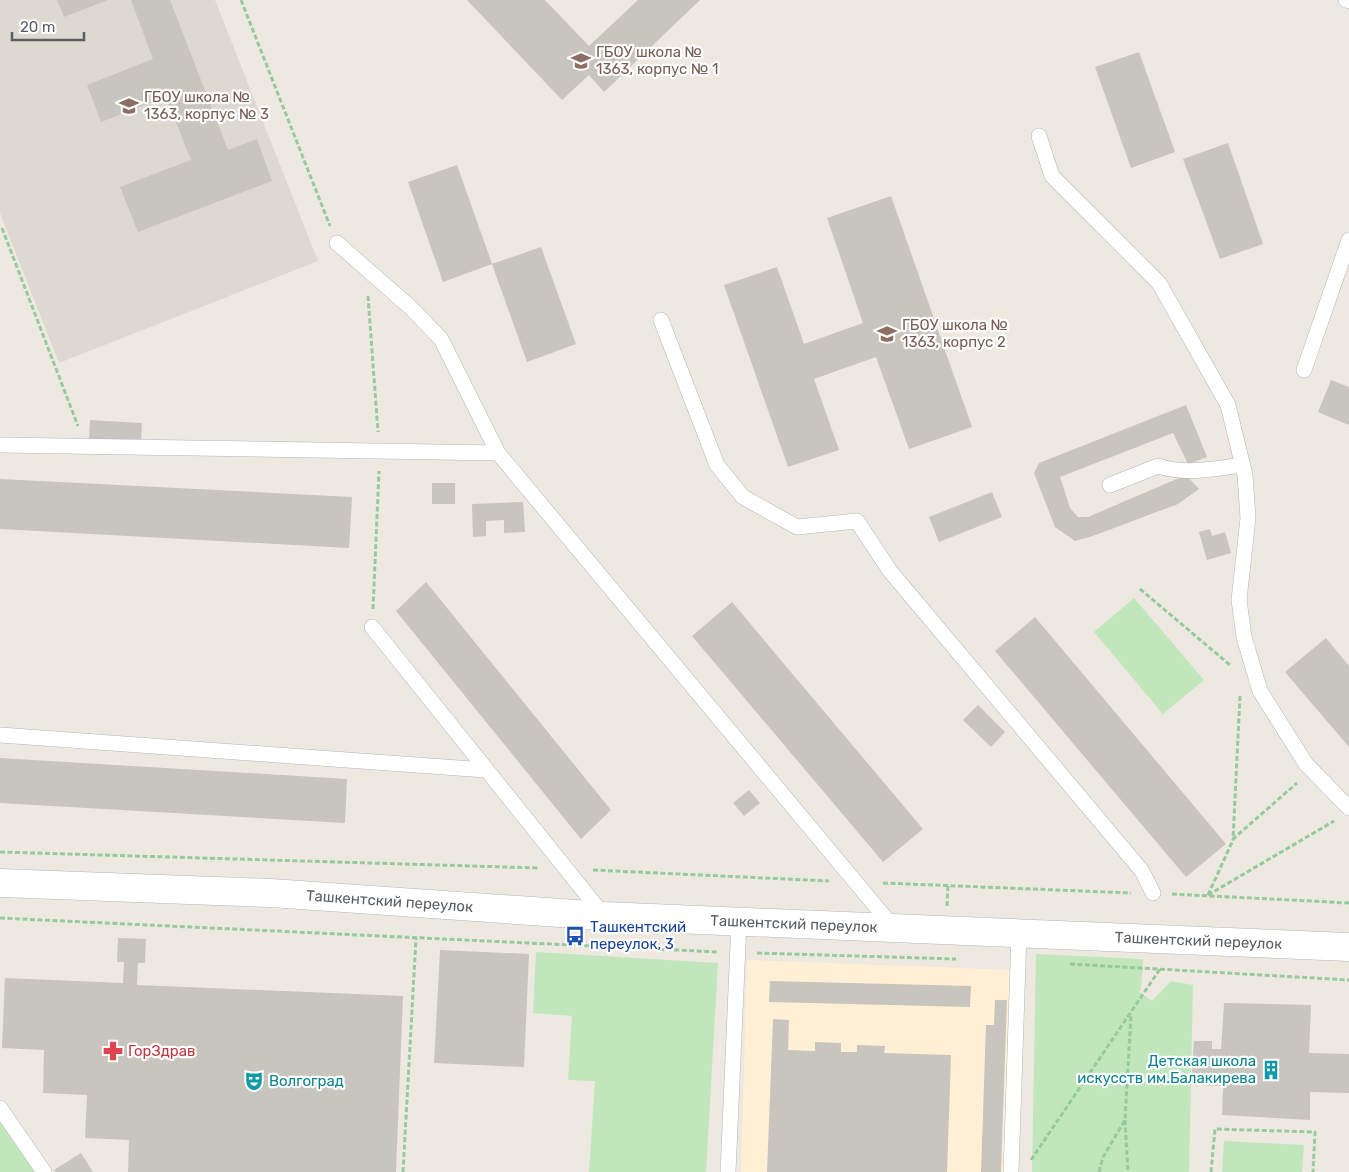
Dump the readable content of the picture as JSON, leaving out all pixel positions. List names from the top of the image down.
{
  "streets": {
    "street": ["Ташкентский переулок"]
  },
  "places": {
    "school or university": ["ГБОУ школа № 1363, корпус № 1", "ГБОУ школа № 1363, корпус № 3", "ГБОУ школа № 1363, корпус 2"],
    "bus stop": ["Ташкентский переулок, 3"],
    "pharmacy": ["ГорЗдрав"],
    "building": ["Детская школа искусств им.Балакирева"],
    "theatre": ["Волгоград"]
  },
  "scale_bar": "20 m"
}
